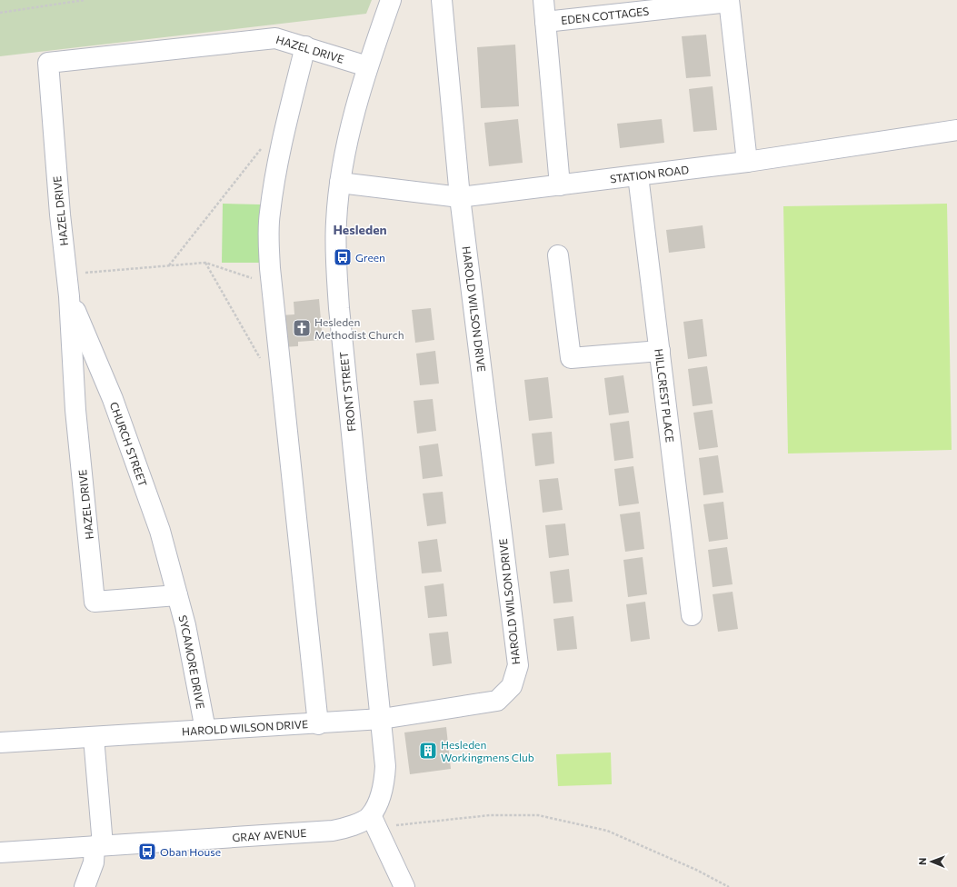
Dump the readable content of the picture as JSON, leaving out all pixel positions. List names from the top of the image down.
{
  "streets": {
    "street": [
      "EDEN COTTAGES",
      "HAZEL DRIVE",
      "STATION ROAD",
      "HAROLD WILSON DRIVE",
      "FRONT STREET",
      "HILLCREST PLACE",
      "CHURCH STREET",
      "SYCAMORE DRIVE",
      "GRAY AVENUE"
    ]
  },
  "crossings": [
    ["EDEN COTTAGES", "STATION ROAD"],
    ["HAZEL DRIVE", "FRONT STREET"],
    ["HAZEL DRIVE", "CHURCH STREET"],
    ["HAZEL DRIVE", "SYCAMORE DRIVE"],
    ["STATION ROAD", "HAROLD WILSON DRIVE"],
    ["STATION ROAD", "FRONT STREET"],
    ["STATION ROAD", "HILLCREST PLACE"],
    ["HAROLD WILSON DRIVE", "FRONT STREET"],
    ["HAROLD WILSON DRIVE", "SYCAMORE DRIVE"],
    ["CHURCH STREET", "SYCAMORE DRIVE"]
  ],
  "districts": ["Hesleden"],
  "places": {
    "bus stop": ["Green", "Oban House"],
    "church": ["Hesleden Methodist Church"],
    "building": ["Hesleden Workingmens Club"]
  },
  "north": "left"
}
